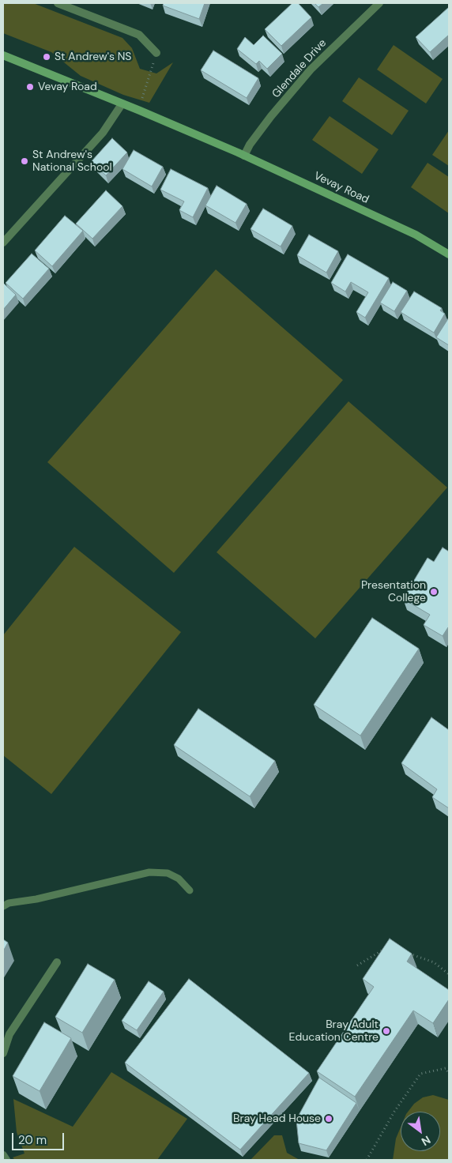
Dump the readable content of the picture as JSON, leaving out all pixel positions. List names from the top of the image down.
{
  "streets": {
    "main road": ["Vevay Road"],
    "street": ["Glendale Drive"]
  },
  "crossings": [
    ["Glendale Drive", "Vevay Road"]
  ],
  "places": [
    "St Andrew's NS",
    "Vevay Road",
    "St Andrew's National School",
    "Presentation College",
    "Bray Adult Education Centre",
    "Bray Head House"
  ],
  "scale_bar": "20 m",
  "north": "bottom right"
}
